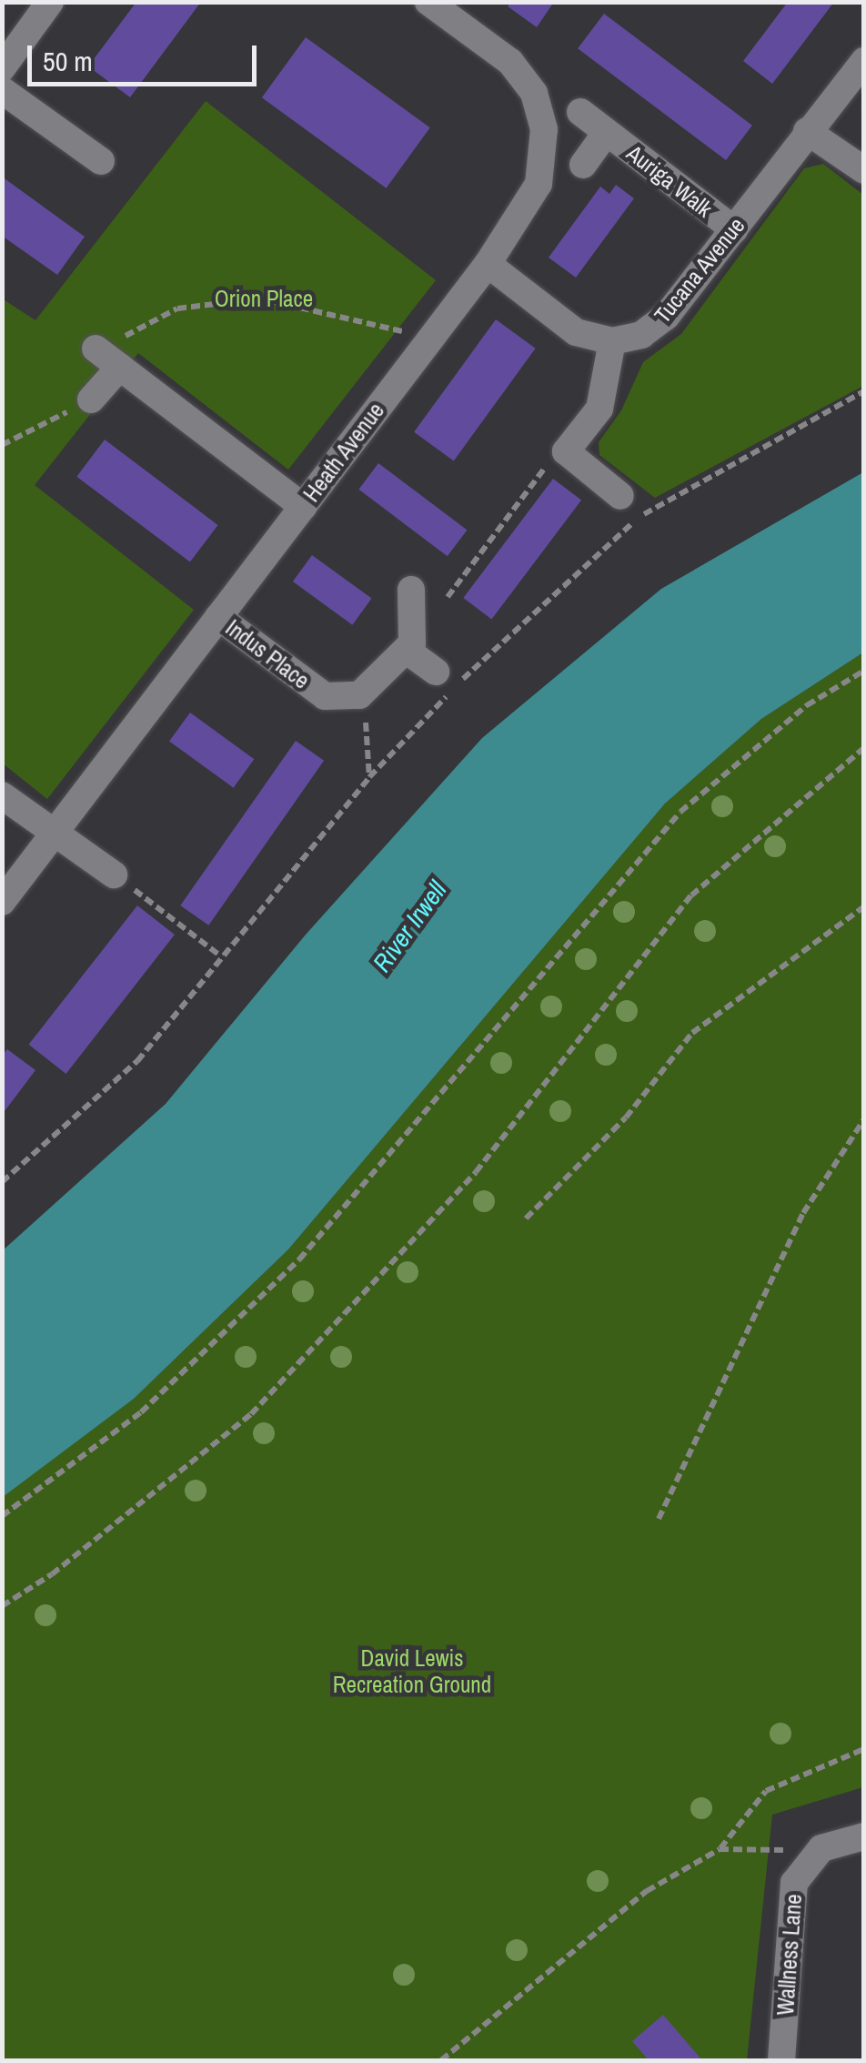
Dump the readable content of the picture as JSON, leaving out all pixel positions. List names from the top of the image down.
{
  "streets": {
    "street": [
      "Auriga Walk",
      "Tucana Avenue",
      "Heath Avenue",
      "Indus Place",
      "Wallness Lane"
    ]
  },
  "crossings": [
    ["Auriga Walk", "Tucana Avenue"],
    ["Heath Avenue", "Indus Place"]
  ],
  "water": ["River Irwell"],
  "parks": ["Orion Place", "David Lewis Recreation Ground"],
  "scale_bar": "50 m"
}
